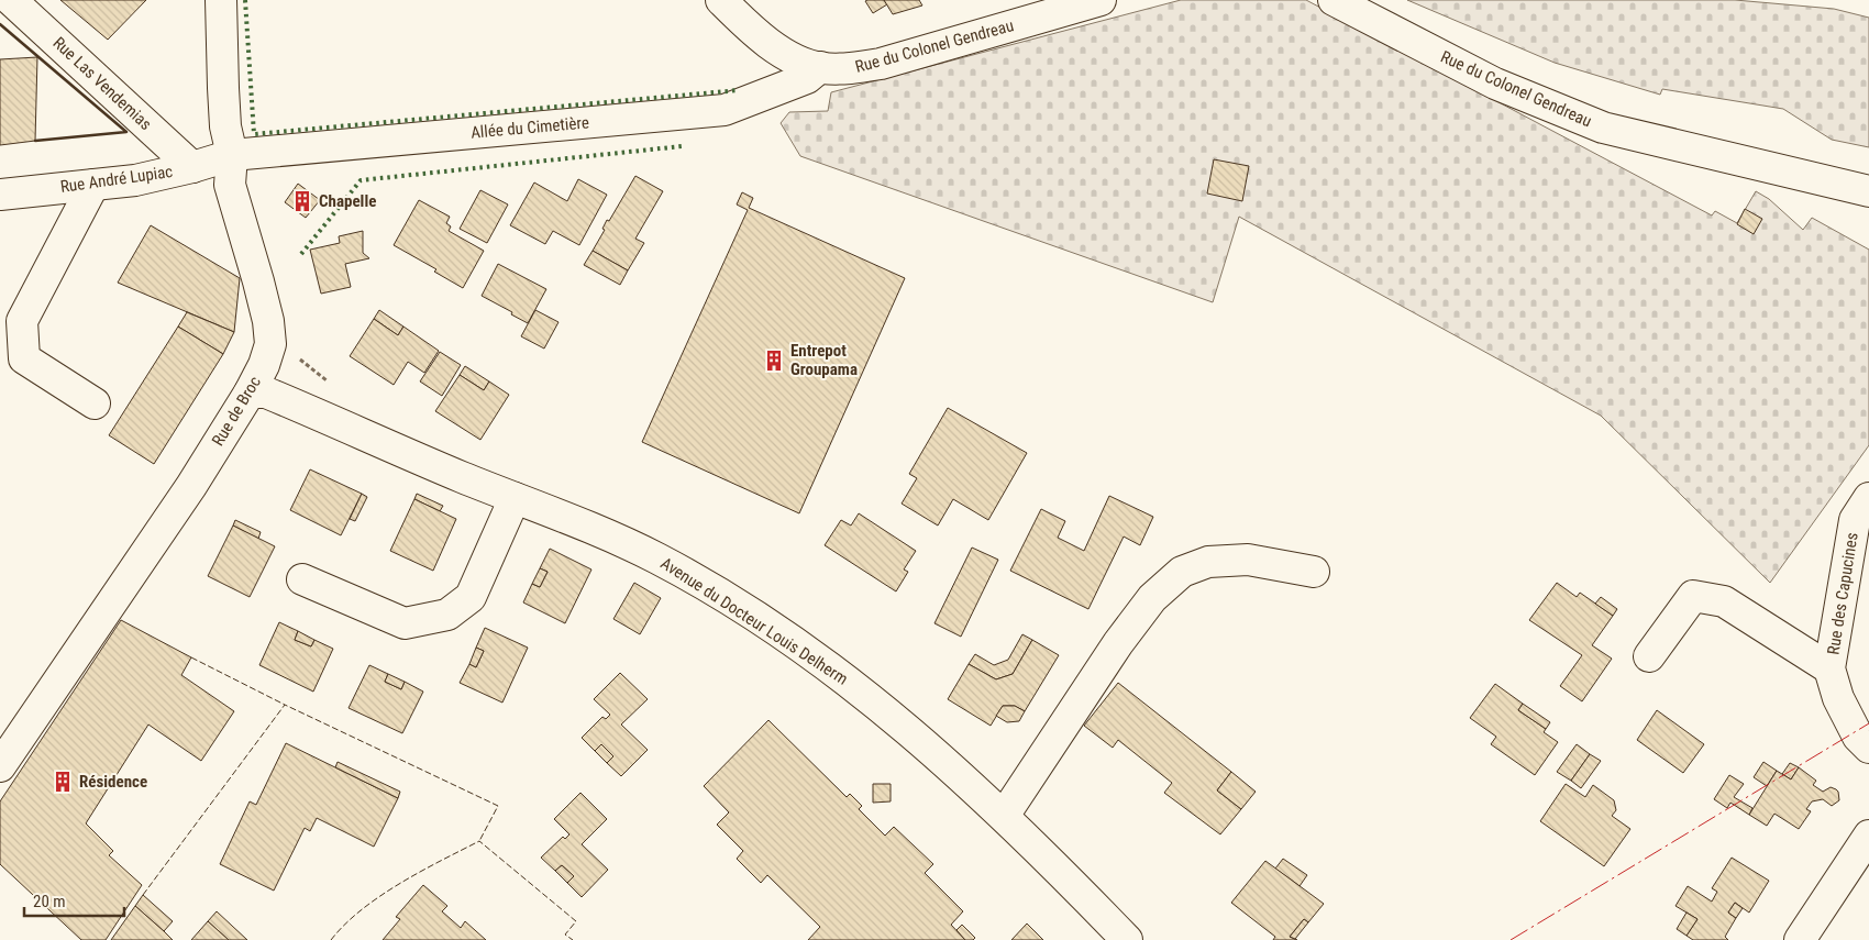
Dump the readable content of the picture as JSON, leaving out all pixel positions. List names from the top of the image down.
{
  "streets": {
    "street": [
      "Rue du Colonel Gendreau",
      "Rue Las Vendemias",
      "Allée du Cimetière",
      "Rue André Lupiac",
      "Rue de Broc",
      "Rue des Capucines",
      "Avenue du Docteur Louis Delherm"
    ]
  },
  "crossings": [
    ["Rue du Colonel Gendreau", "Allée du Cimetière"],
    ["Rue Las Vendemias", "Rue André Lupiac"],
    ["Allée du Cimetière", "Rue André Lupiac"],
    ["Allée du Cimetière", "Rue de Broc"],
    ["Rue André Lupiac", "Rue de Broc"],
    ["Rue de Broc", "Avenue du Docteur Louis Delherm"]
  ],
  "places": {
    "building": ["Chapelle", "Entrepot Groupama", "Résidence"]
  },
  "scale_bar": "20 m"
}
